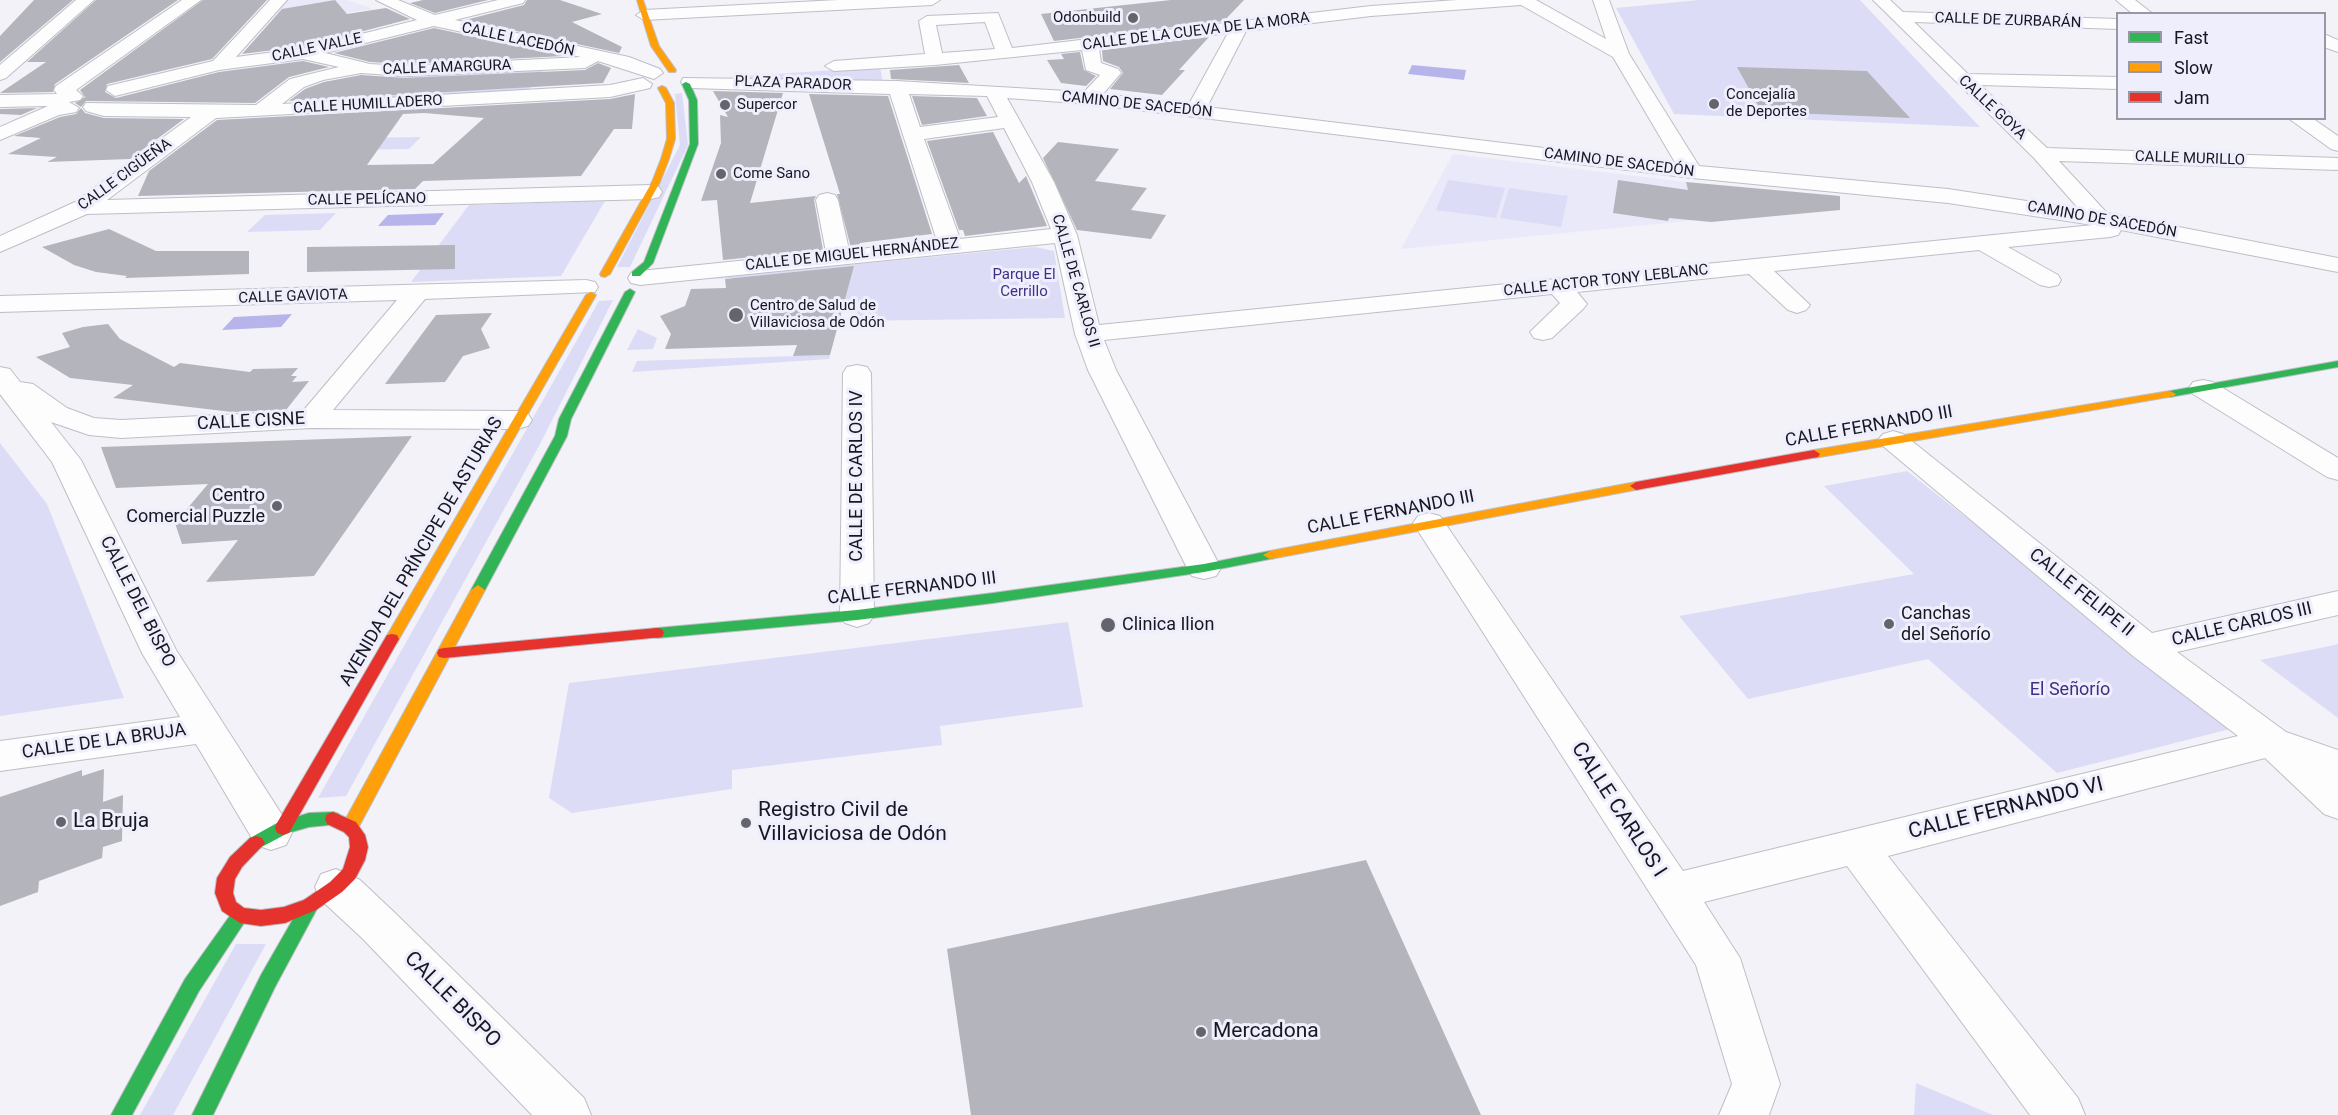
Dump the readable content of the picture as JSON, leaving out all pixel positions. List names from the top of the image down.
{
  "streets": {
    "street": [
      "CALLE DE ZURBARÁN",
      "CALLE DE LA CUEVA DE LA MORA",
      "CALLE LACEDÓN",
      "CALLE VALLE",
      "CALLE AMARGURA",
      "PLAZA PARADOR",
      "CALLE HUMILLADERO",
      "CAMINO DE SACEDÓN",
      "CALLE GOYA",
      "CALLE MURILLO",
      "CALLE CIGÜEÑA",
      "CALLE PELÍCANO",
      "CALLE DE MIGUEL HERNÁNDEZ",
      "CALLE DE CARLOS II",
      "CALLE ACTOR TONY LEBLANC",
      "CALLE GAVIOTA",
      "CALLE CISNE",
      "CALLE FERNANDO III",
      "CALLE DE CARLOS IV",
      "AVENIDA DEL PRÍNCIPE DE ASTURIAS",
      "CALLE FELIPE II",
      "CALLE DEL BISPO",
      "CALLE CARLOS III",
      "CALLE DE LA BRUJA",
      "CALLE FERNANDO VI",
      "CALLE CARLOS I",
      "CALLE BISPO"
    ]
  },
  "crossings": [
    ["CALLE DE ZURBARÁN", "CALLE GOYA"],
    ["CALLE DE LA CUEVA DE LA MORA", "PLAZA PARADOR"],
    ["CALLE LACEDÓN", "CALLE VALLE"],
    ["CALLE LACEDÓN", "CALLE AMARGURA"],
    ["CALLE LACEDÓN", "CALLE HUMILLADERO"],
    ["CALLE LACEDÓN", "AVENIDA DEL PRÍNCIPE DE ASTURIAS"],
    ["CALLE VALLE", "CALLE AMARGURA"],
    ["PLAZA PARADOR", "CAMINO DE SACEDÓN"],
    ["CALLE HUMILLADERO", "CALLE CIGÜEÑA"],
    ["CALLE HUMILLADERO", "AVENIDA DEL PRÍNCIPE DE ASTURIAS"],
    ["CAMINO DE SACEDÓN", "CALLE GOYA"],
    ["CAMINO DE SACEDÓN", "CALLE DE CARLOS II"],
    ["CAMINO DE SACEDÓN", "CALLE ACTOR TONY LEBLANC"],
    ["CALLE GOYA", "CALLE MURILLO"],
    ["CALLE GOYA", "CALLE ACTOR TONY LEBLANC"],
    ["CALLE CIGÜEÑA", "CALLE PELÍCANO"],
    ["CALLE PELÍCANO", "AVENIDA DEL PRÍNCIPE DE ASTURIAS"],
    ["CALLE DE MIGUEL HERNÁNDEZ", "CALLE DE CARLOS II"],
    ["CALLE DE CARLOS II", "CALLE ACTOR TONY LEBLANC"],
    ["CALLE DE CARLOS II", "CALLE FERNANDO III"],
    ["CALLE GAVIOTA", "AVENIDA DEL PRÍNCIPE DE ASTURIAS"],
    ["CALLE CISNE", "AVENIDA DEL PRÍNCIPE DE ASTURIAS"],
    ["CALLE CISNE", "CALLE DEL BISPO"],
    ["CALLE FERNANDO III", "CALLE DE CARLOS IV"],
    ["CALLE FERNANDO III", "CALLE FELIPE II"],
    ["CALLE FERNANDO III", "CALLE CARLOS I"],
    ["AVENIDA DEL PRÍNCIPE DE ASTURIAS", "CALLE DEL BISPO"],
    ["AVENIDA DEL PRÍNCIPE DE ASTURIAS", "CALLE BISPO"],
    ["CALLE FELIPE II", "CALLE CARLOS III"],
    ["CALLE FELIPE II", "CALLE FERNANDO VI"],
    ["CALLE DEL BISPO", "CALLE DE LA BRUJA"],
    ["CALLE DEL BISPO", "CALLE BISPO"],
    ["CALLE FERNANDO VI", "CALLE CARLOS I"]
  ],
  "parks": ["Parque El Cerrillo", "El Señorío"],
  "places": [
    "Odonbuild",
    "Concejalía de Deportes",
    "Supercor",
    "Come Sano",
    "Centro de Salud de Villaviciosa de Odón",
    "Centro Comercial Puzzle",
    "Canchas del Señorío",
    "Clinica Ilion",
    "La Bruja",
    "Registro Civil de Villaviciosa de Odón",
    "Mercadona"
  ],
  "legend": ["Fast", "Slow", "Jam"]
}
